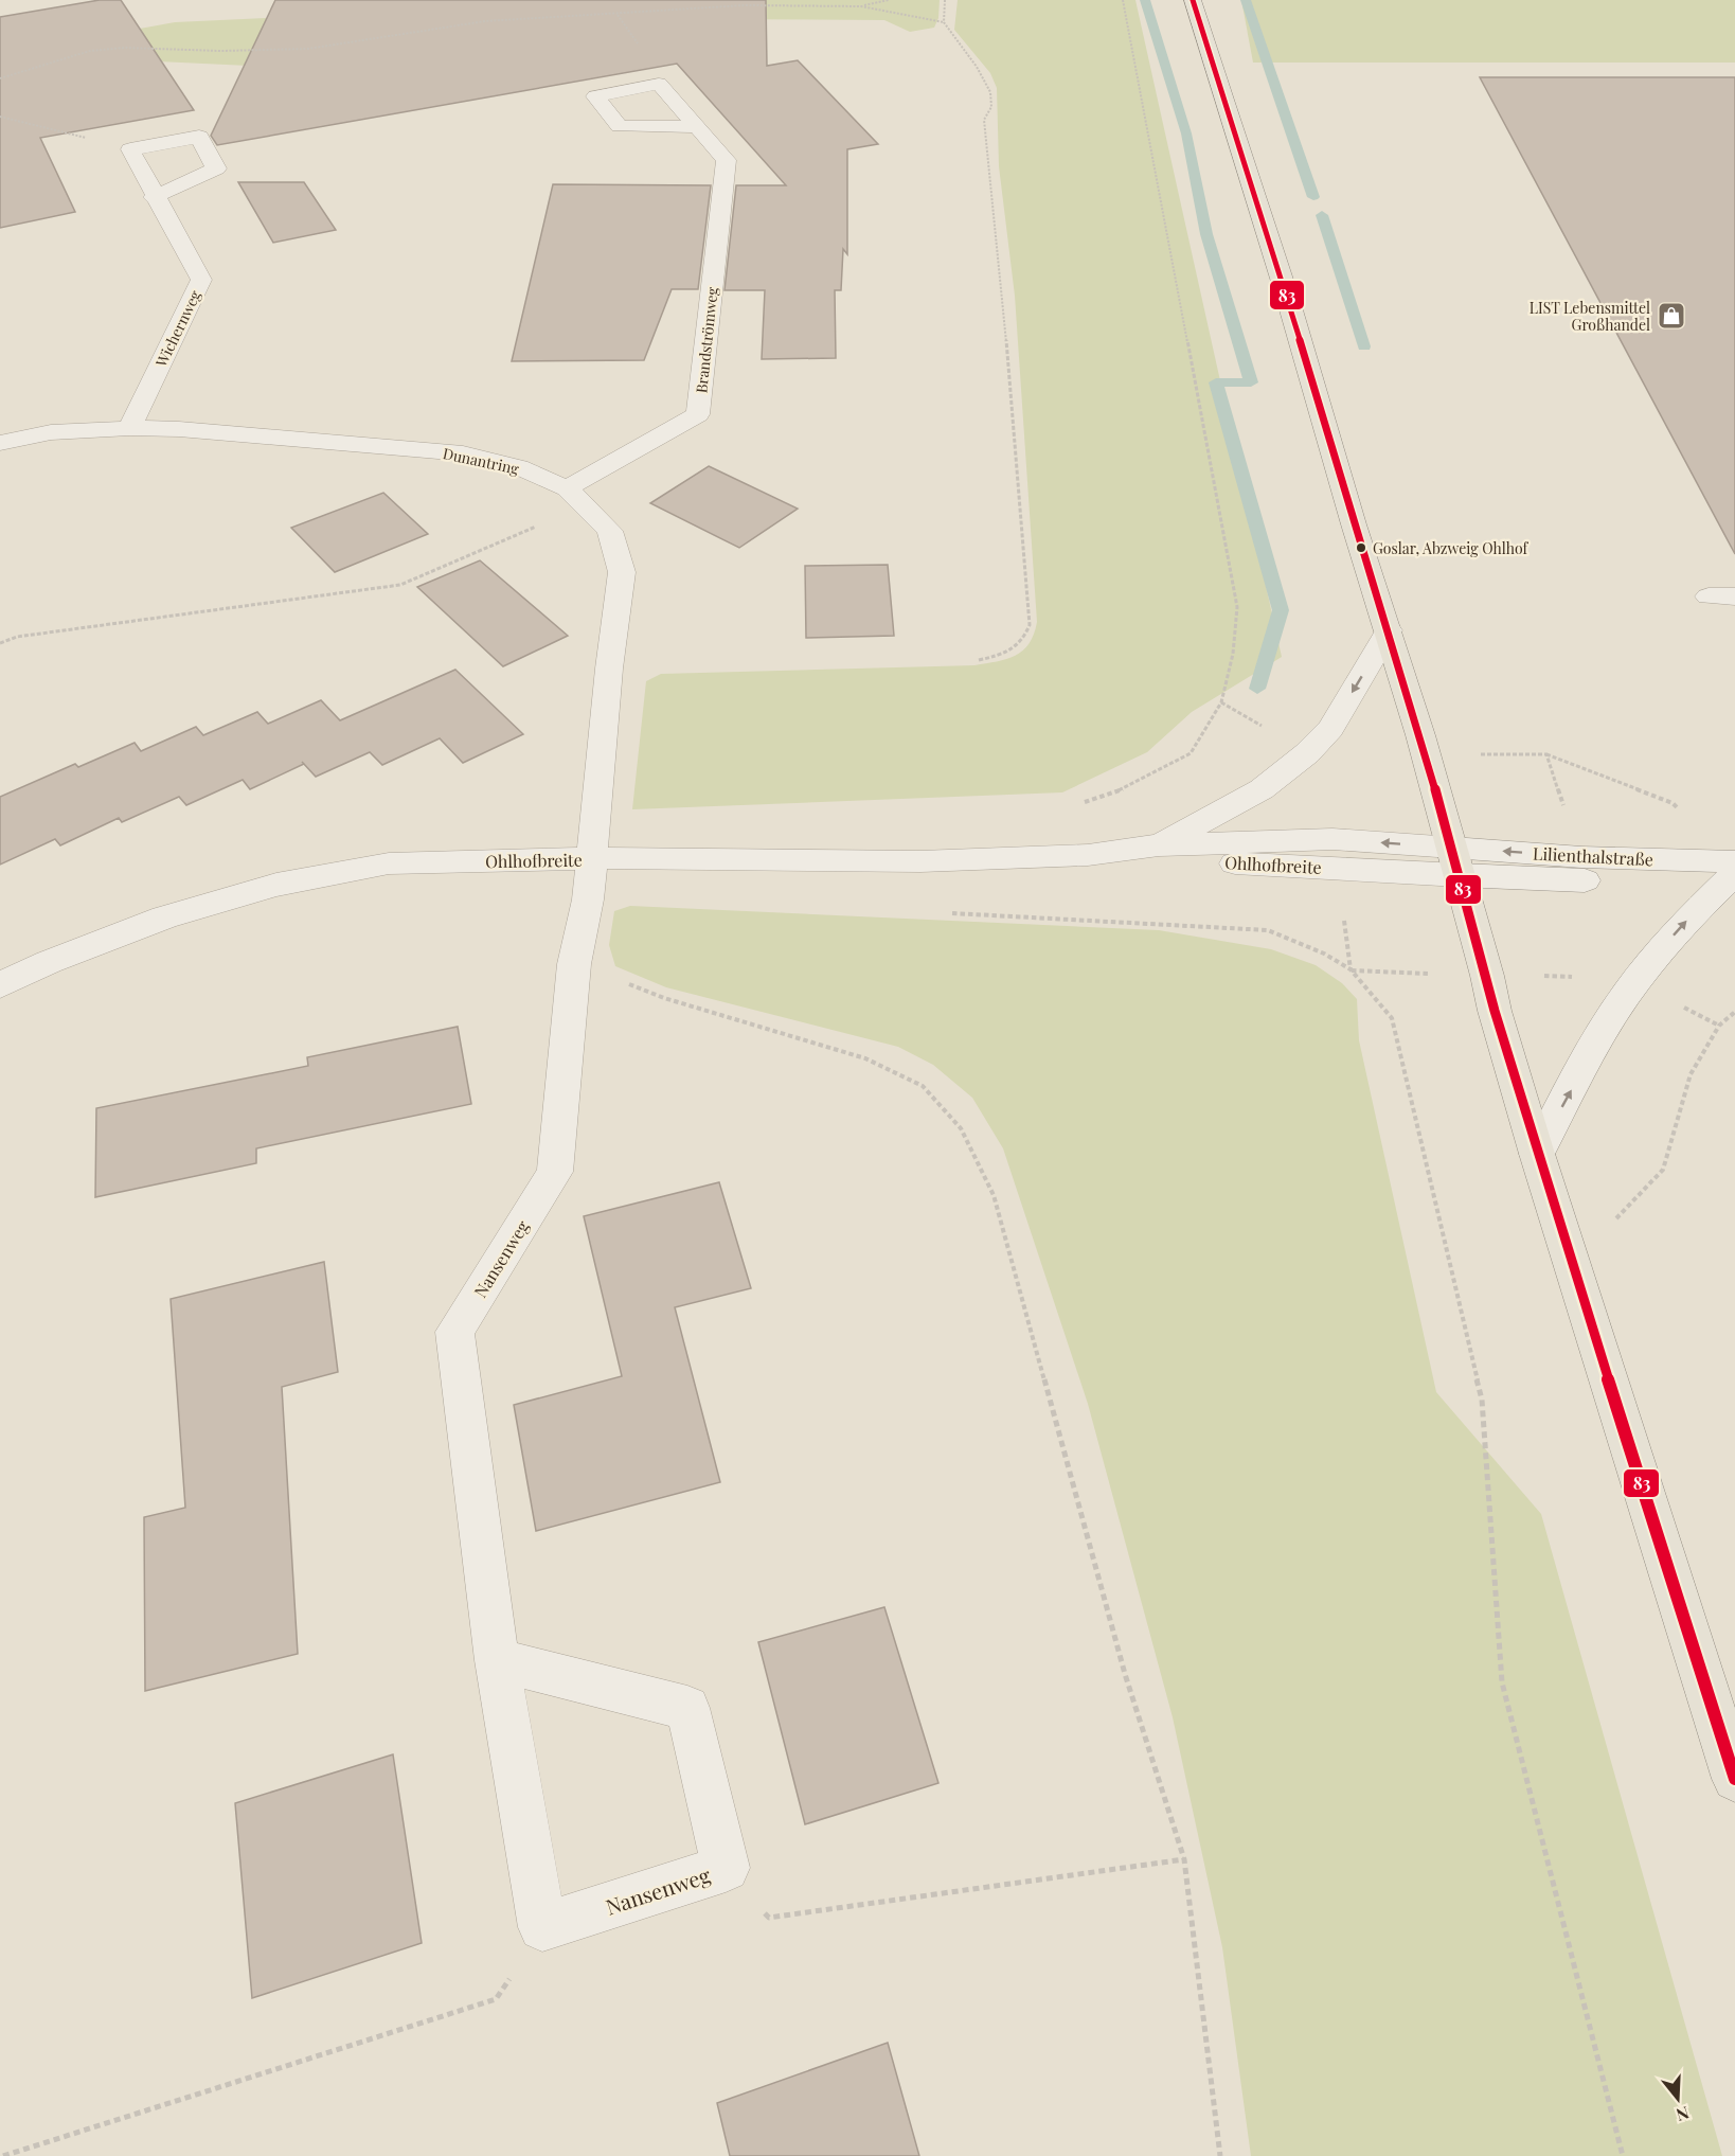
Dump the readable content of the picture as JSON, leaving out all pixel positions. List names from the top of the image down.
{
  "streets": {
    "street": [
      "Wichernweg",
      "Brandströmweg",
      "Dunantring",
      "Lilienthalstraße",
      "Ohlhofbreite",
      "Nansenweg"
    ]
  },
  "crossings": [
    ["Wichernweg", "Dunantring"],
    ["Brandströmweg", "Dunantring"],
    ["Dunantring", "Ohlhofbreite"],
    ["Dunantring", "Nansenweg"],
    ["Lilienthalstraße", "Ohlhofbreite"],
    ["Ohlhofbreite", "Nansenweg"]
  ],
  "places": {
    "shop": ["LIST Lebensmittel Großhandel"],
    "other": ["Goslar, Abzweig Ohlhof"]
  },
  "lines": ["transit line 83"],
  "north": "bottom"
}
